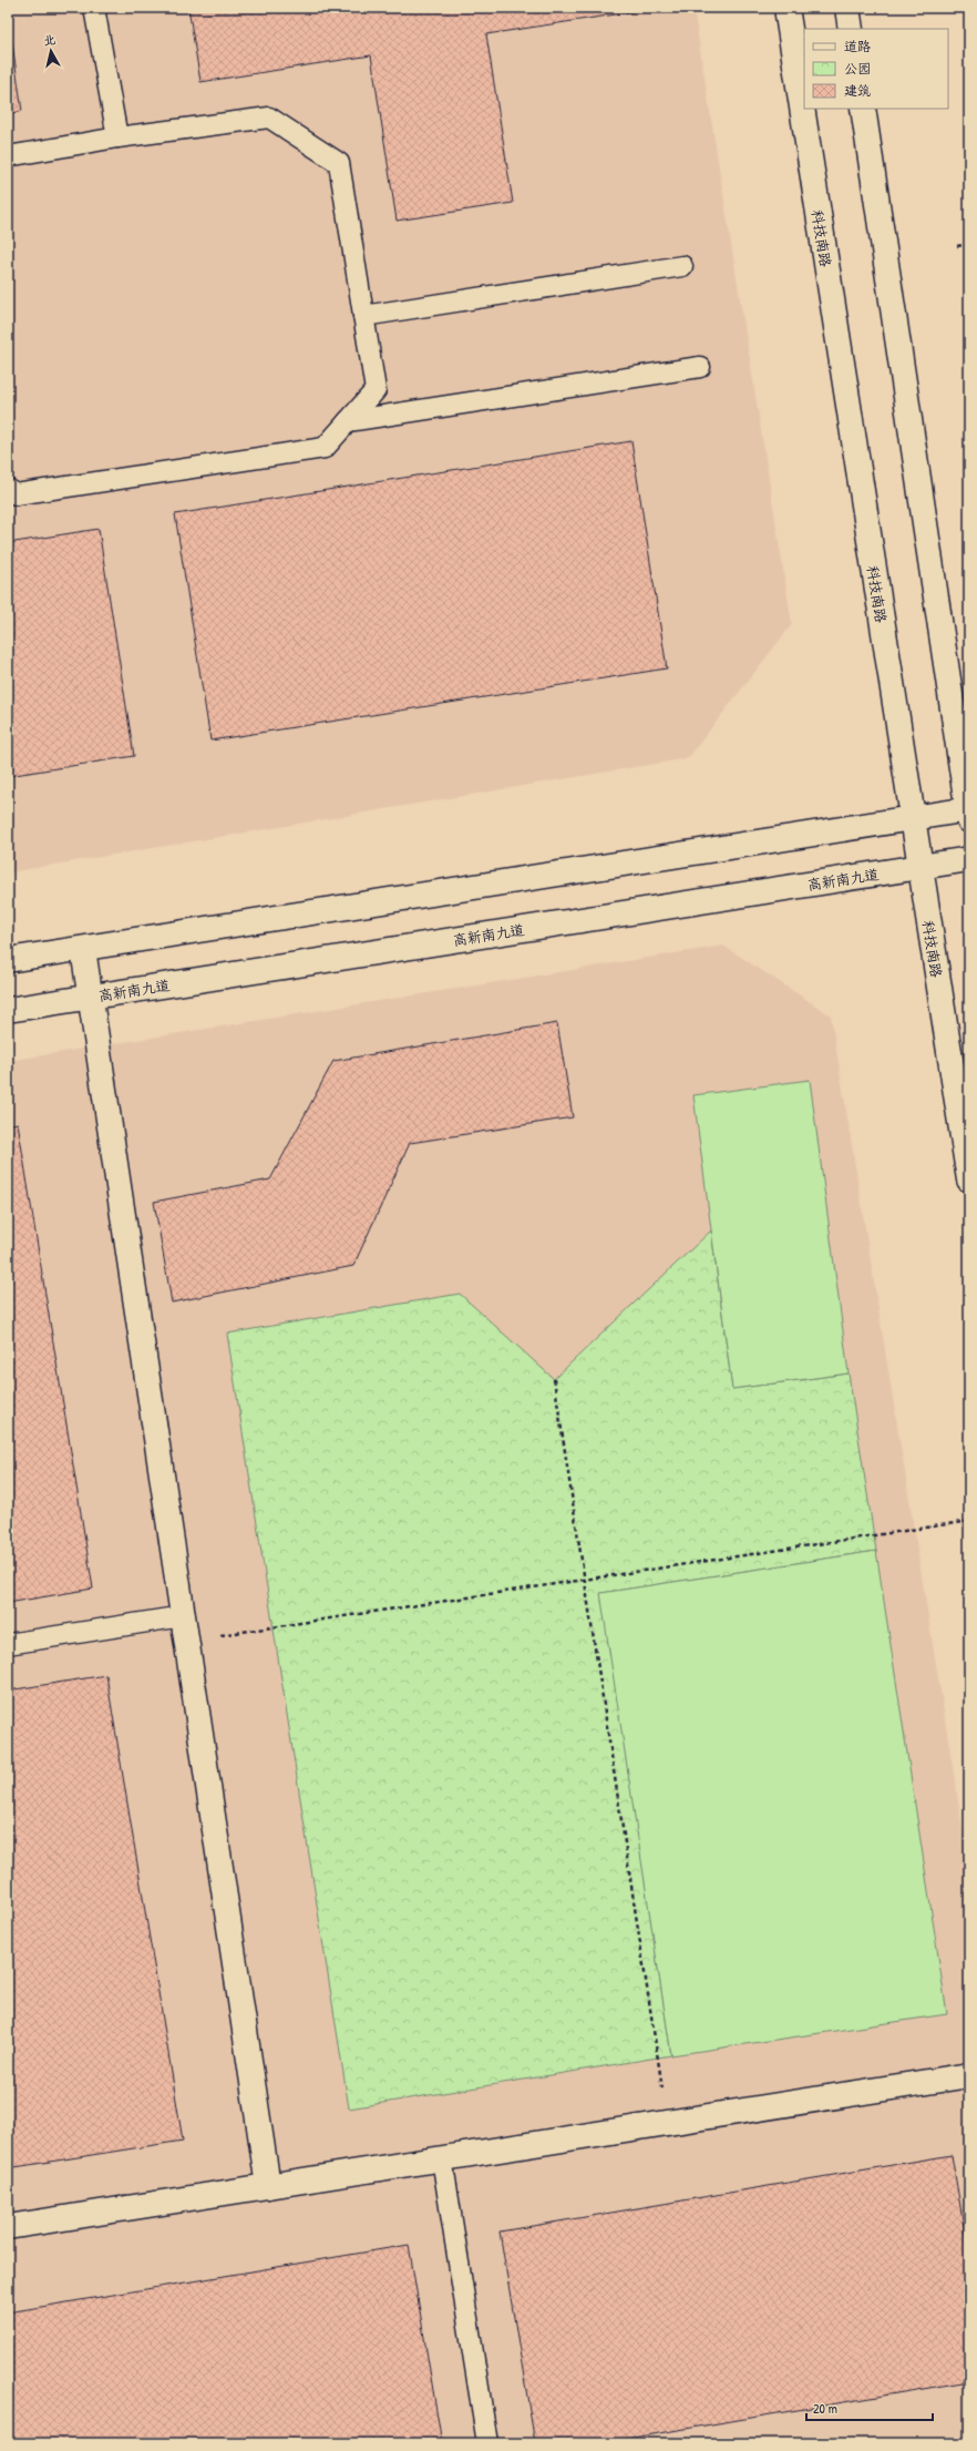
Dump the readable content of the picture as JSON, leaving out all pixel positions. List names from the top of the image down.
{
  "streets": {
    "street": ["科技南路", "高新南九道"]
  },
  "crossings": [
    ["科技南路", "高新南九道"]
  ],
  "legend": ["道路", "公园", "建筑"],
  "scale_bar": "20 m",
  "north": "top"
}
